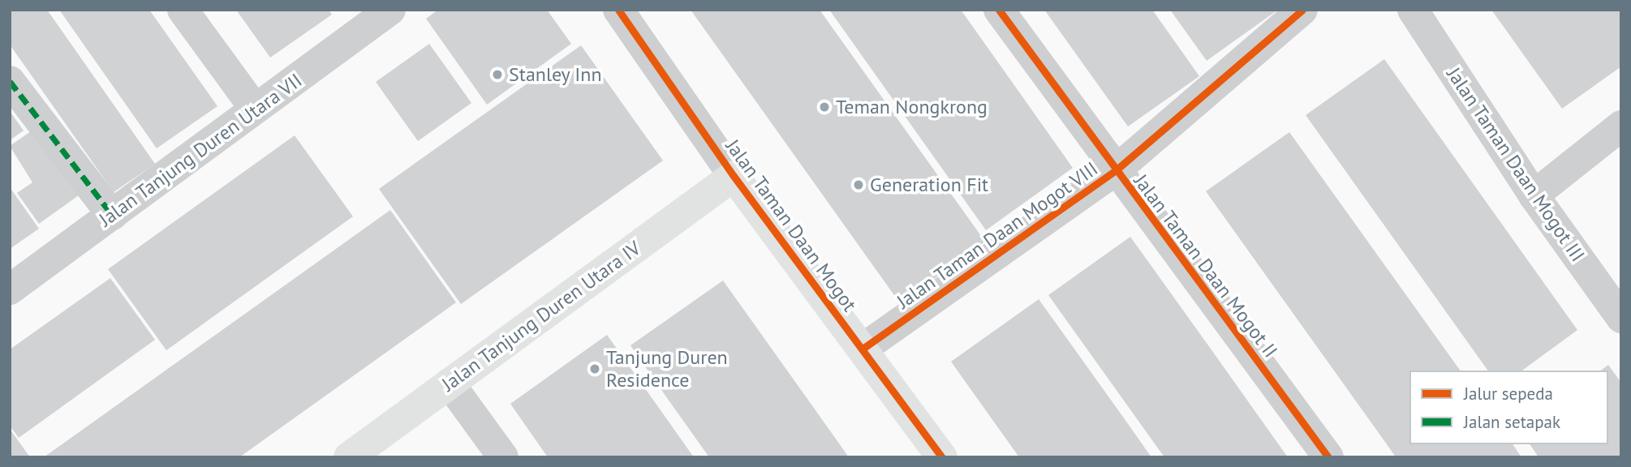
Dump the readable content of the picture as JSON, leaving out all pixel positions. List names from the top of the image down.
{
  "streets": {
    "street": [
      "Jalan Tanjung Duren Utara VII",
      "Jalan Taman Daan Mogot III",
      "Jalan Taman Daan Mogot",
      "Jalan Taman Daan Mogot VIII",
      "Jalan Taman Daan Mogot II",
      "Jalan Tanjung Duren Utara IV"
    ]
  },
  "crossings": [
    ["Jalan Taman Daan Mogot", "Jalan Taman Daan Mogot VIII"],
    ["Jalan Taman Daan Mogot", "Jalan Tanjung Duren Utara IV"],
    ["Jalan Taman Daan Mogot VIII", "Jalan Taman Daan Mogot II"]
  ],
  "places": [
    "Stanley Inn",
    "Teman Nongkrong",
    "Generation Fit",
    "Tanjung Duren Residence"
  ],
  "legend": ["Jalur sepeda", "Jalan setapak"]
}
